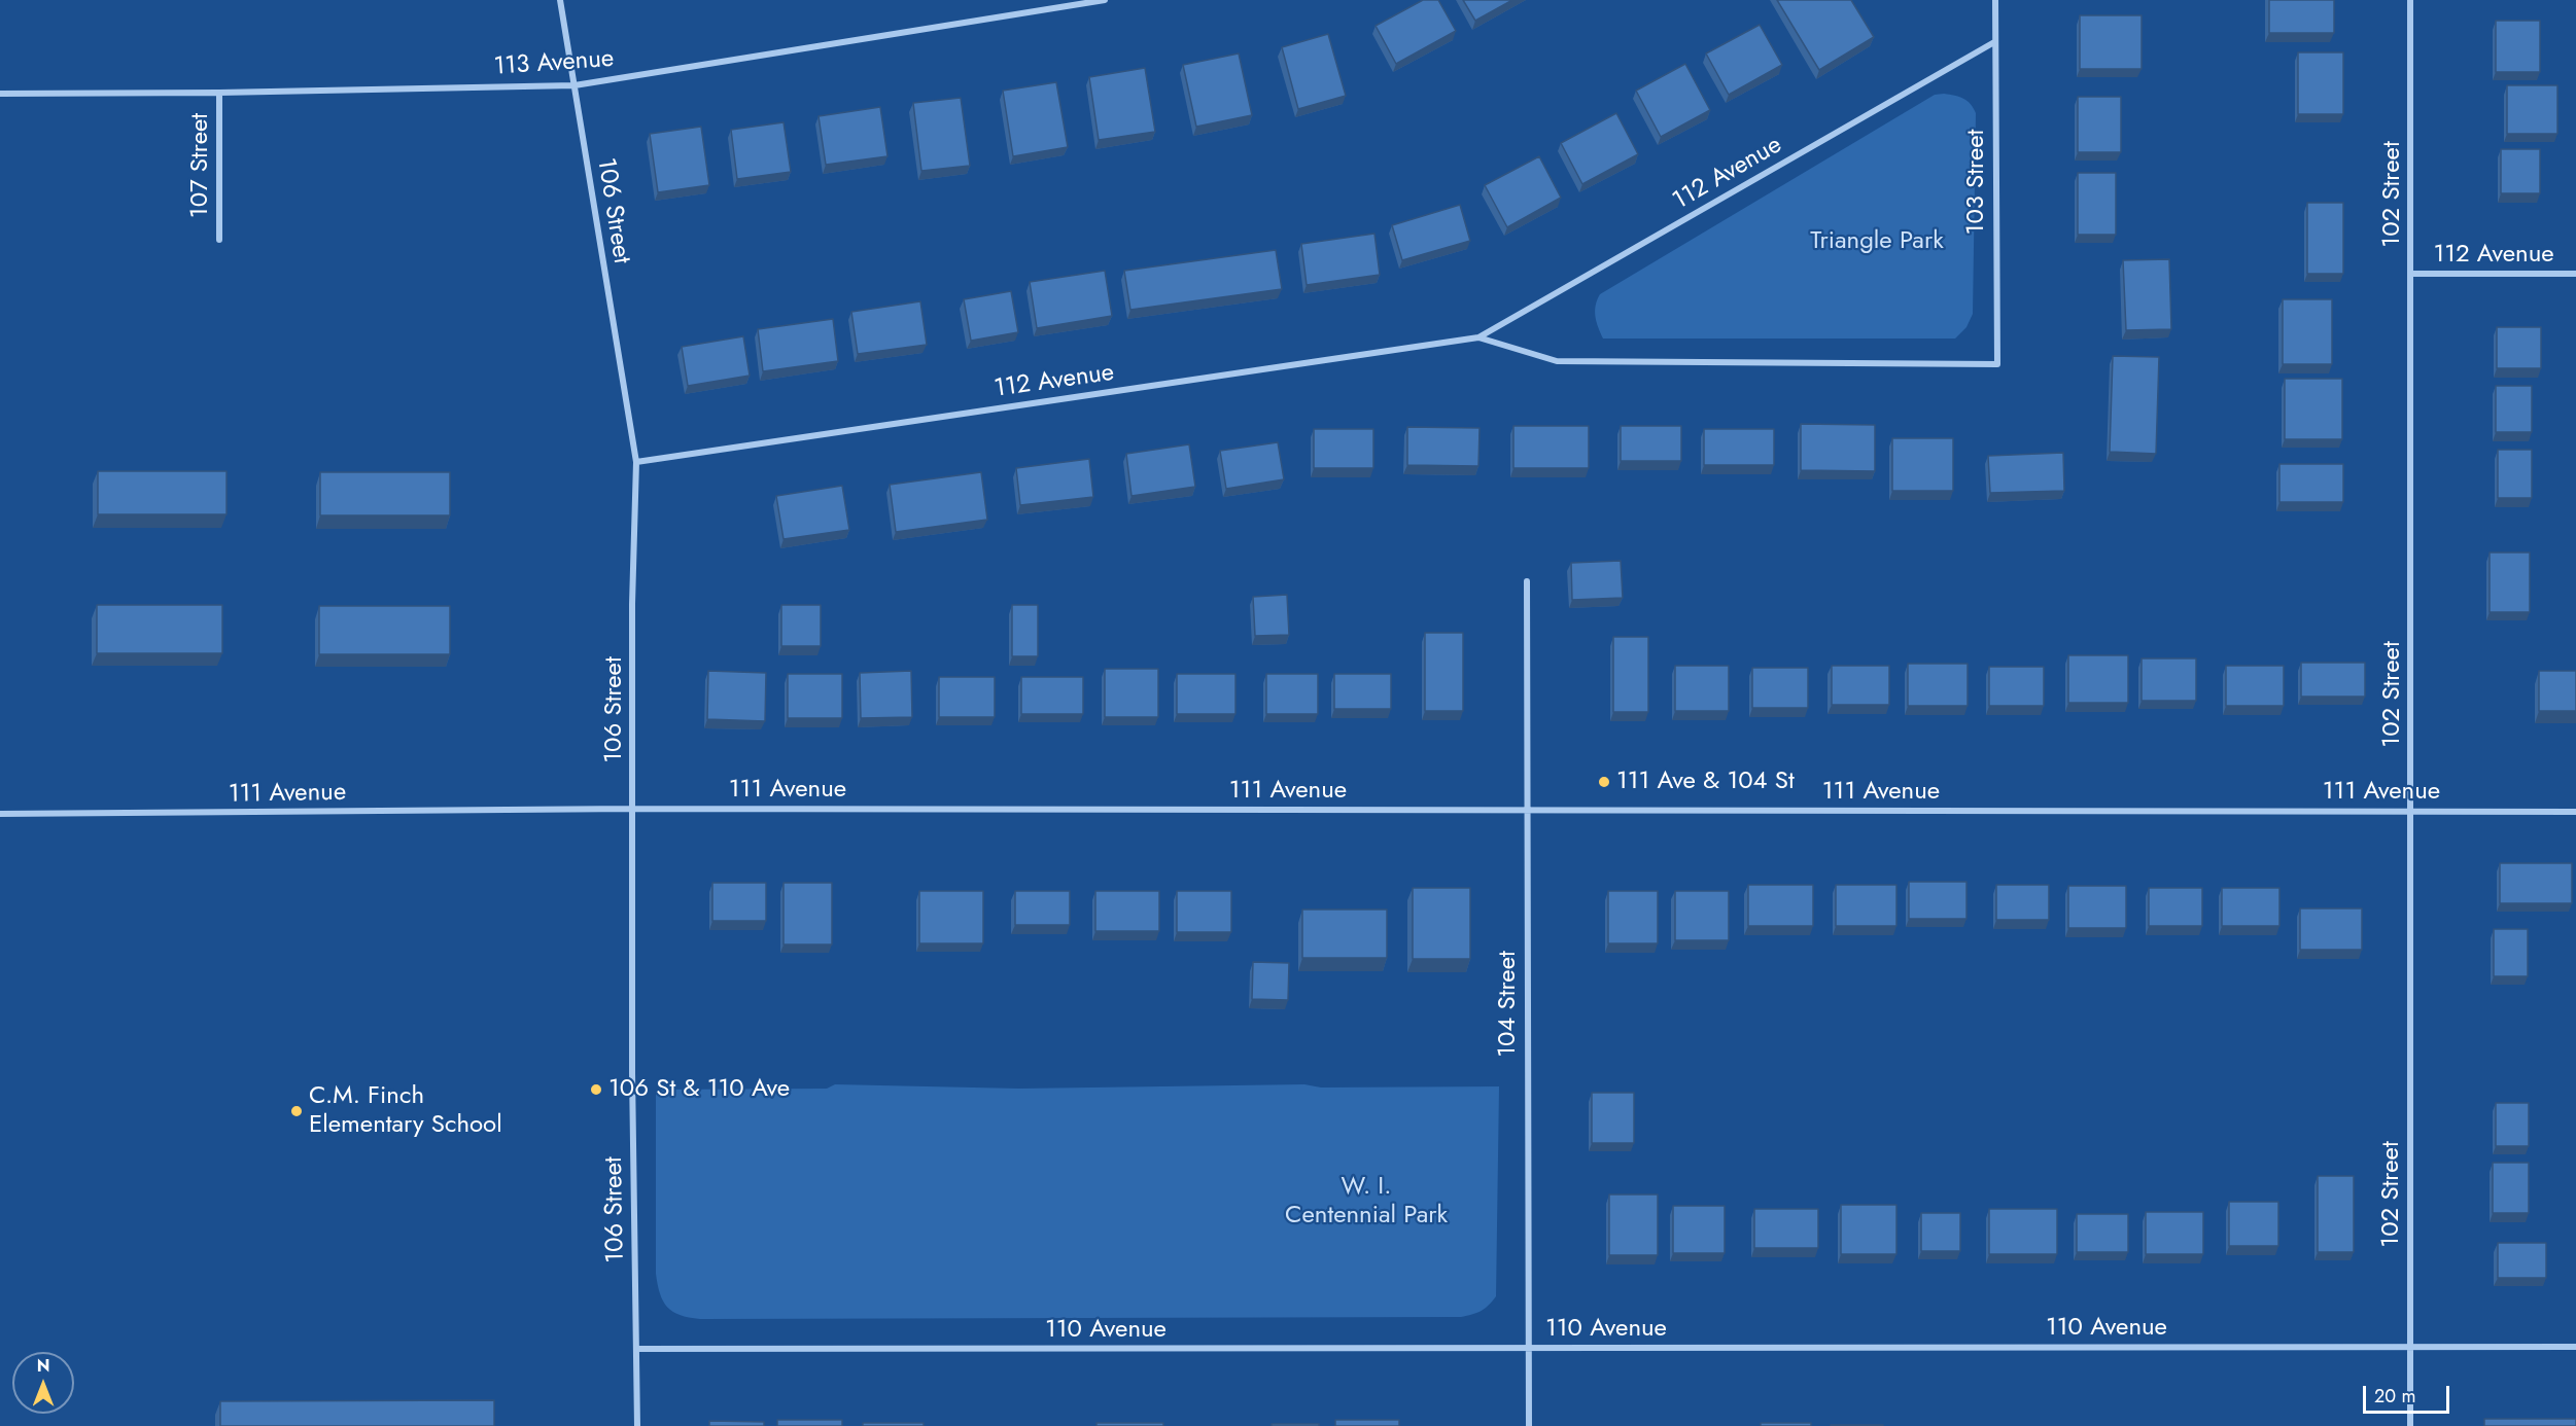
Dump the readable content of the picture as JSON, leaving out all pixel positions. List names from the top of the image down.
{
  "streets": {
    "street": [
      "113 Avenue",
      "107 Street",
      "112 Avenue",
      "103 Street",
      "102 Street",
      "106 Street",
      "111 Avenue",
      "104 Street",
      "110 Avenue"
    ]
  },
  "crossings": [
    ["113 Avenue", "107 Street"],
    ["113 Avenue", "106 Street"],
    ["112 Avenue", "103 Street"],
    ["112 Avenue", "102 Street"],
    ["112 Avenue", "106 Street"],
    ["102 Street", "111 Avenue"],
    ["102 Street", "110 Avenue"],
    ["106 Street", "111 Avenue"],
    ["106 Street", "110 Avenue"],
    ["111 Avenue", "104 Street"],
    ["104 Street", "110 Avenue"]
  ],
  "parks": ["Triangle Park", "W. I. Centennial Park"],
  "places": ["111 Ave & 104 St", "106 St & 110 Ave", "C.M. Finch Elementary School"],
  "scale_bar": "20 m",
  "north": "top"
}
